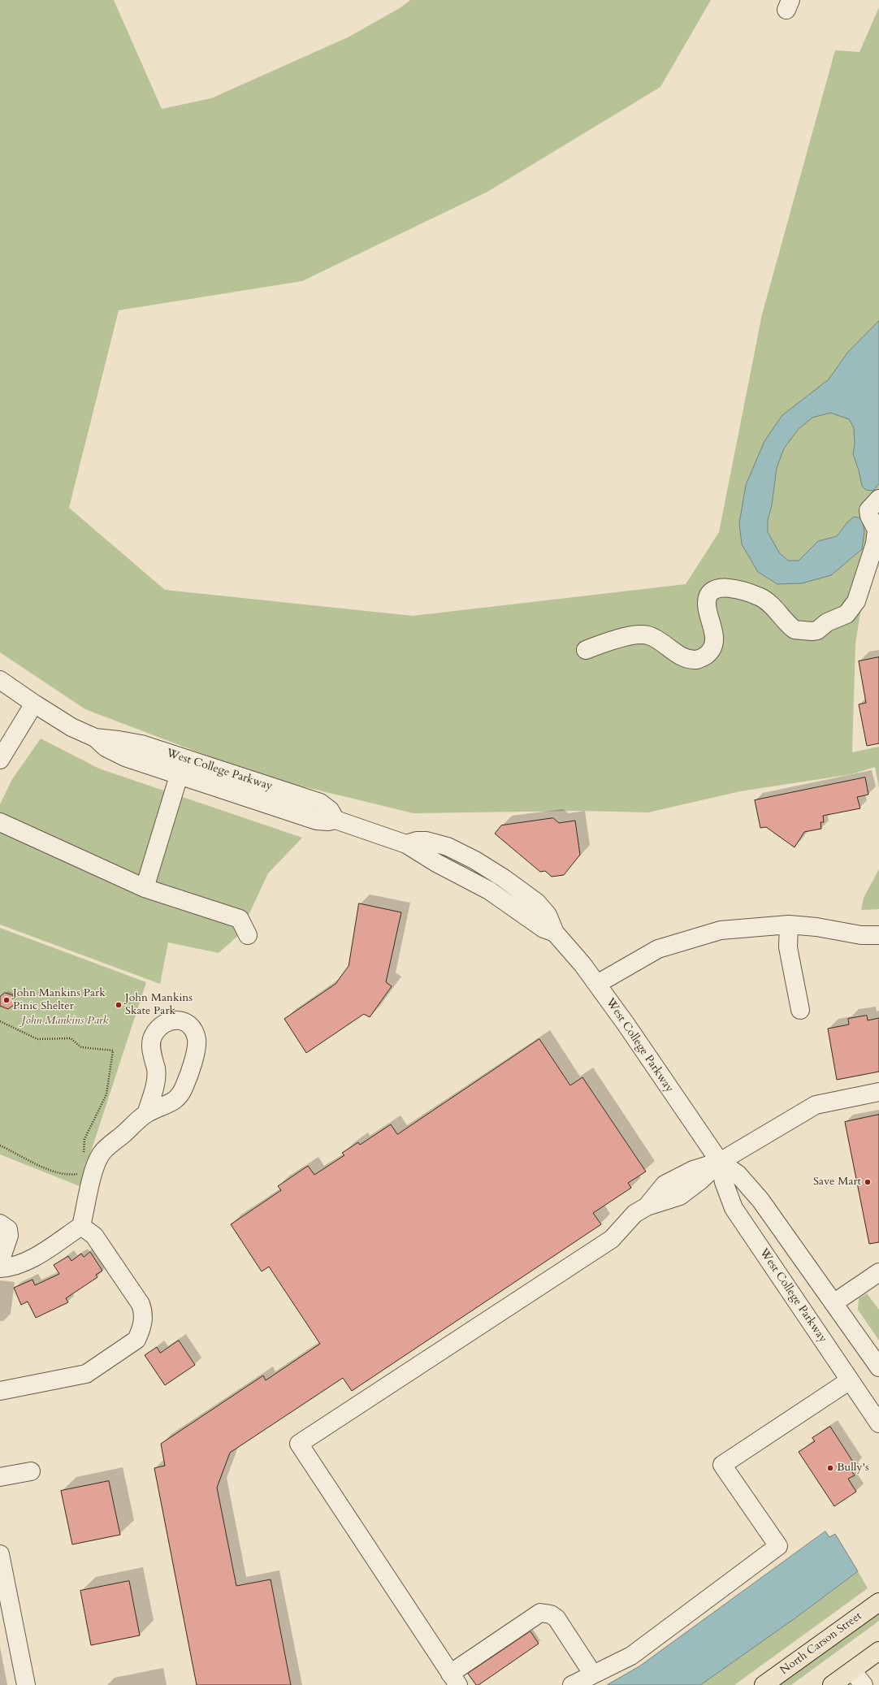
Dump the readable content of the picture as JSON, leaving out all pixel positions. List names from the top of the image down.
{
  "streets": {
    "main road": ["North Carson Street"],
    "street": ["West College Parkway"]
  },
  "parks": ["John Mankins Park"],
  "places": [
    "John Mankins Park Pinic Shelter",
    "John Mankins Skate Park",
    "Save Mart",
    "Bully's"
  ]
}
